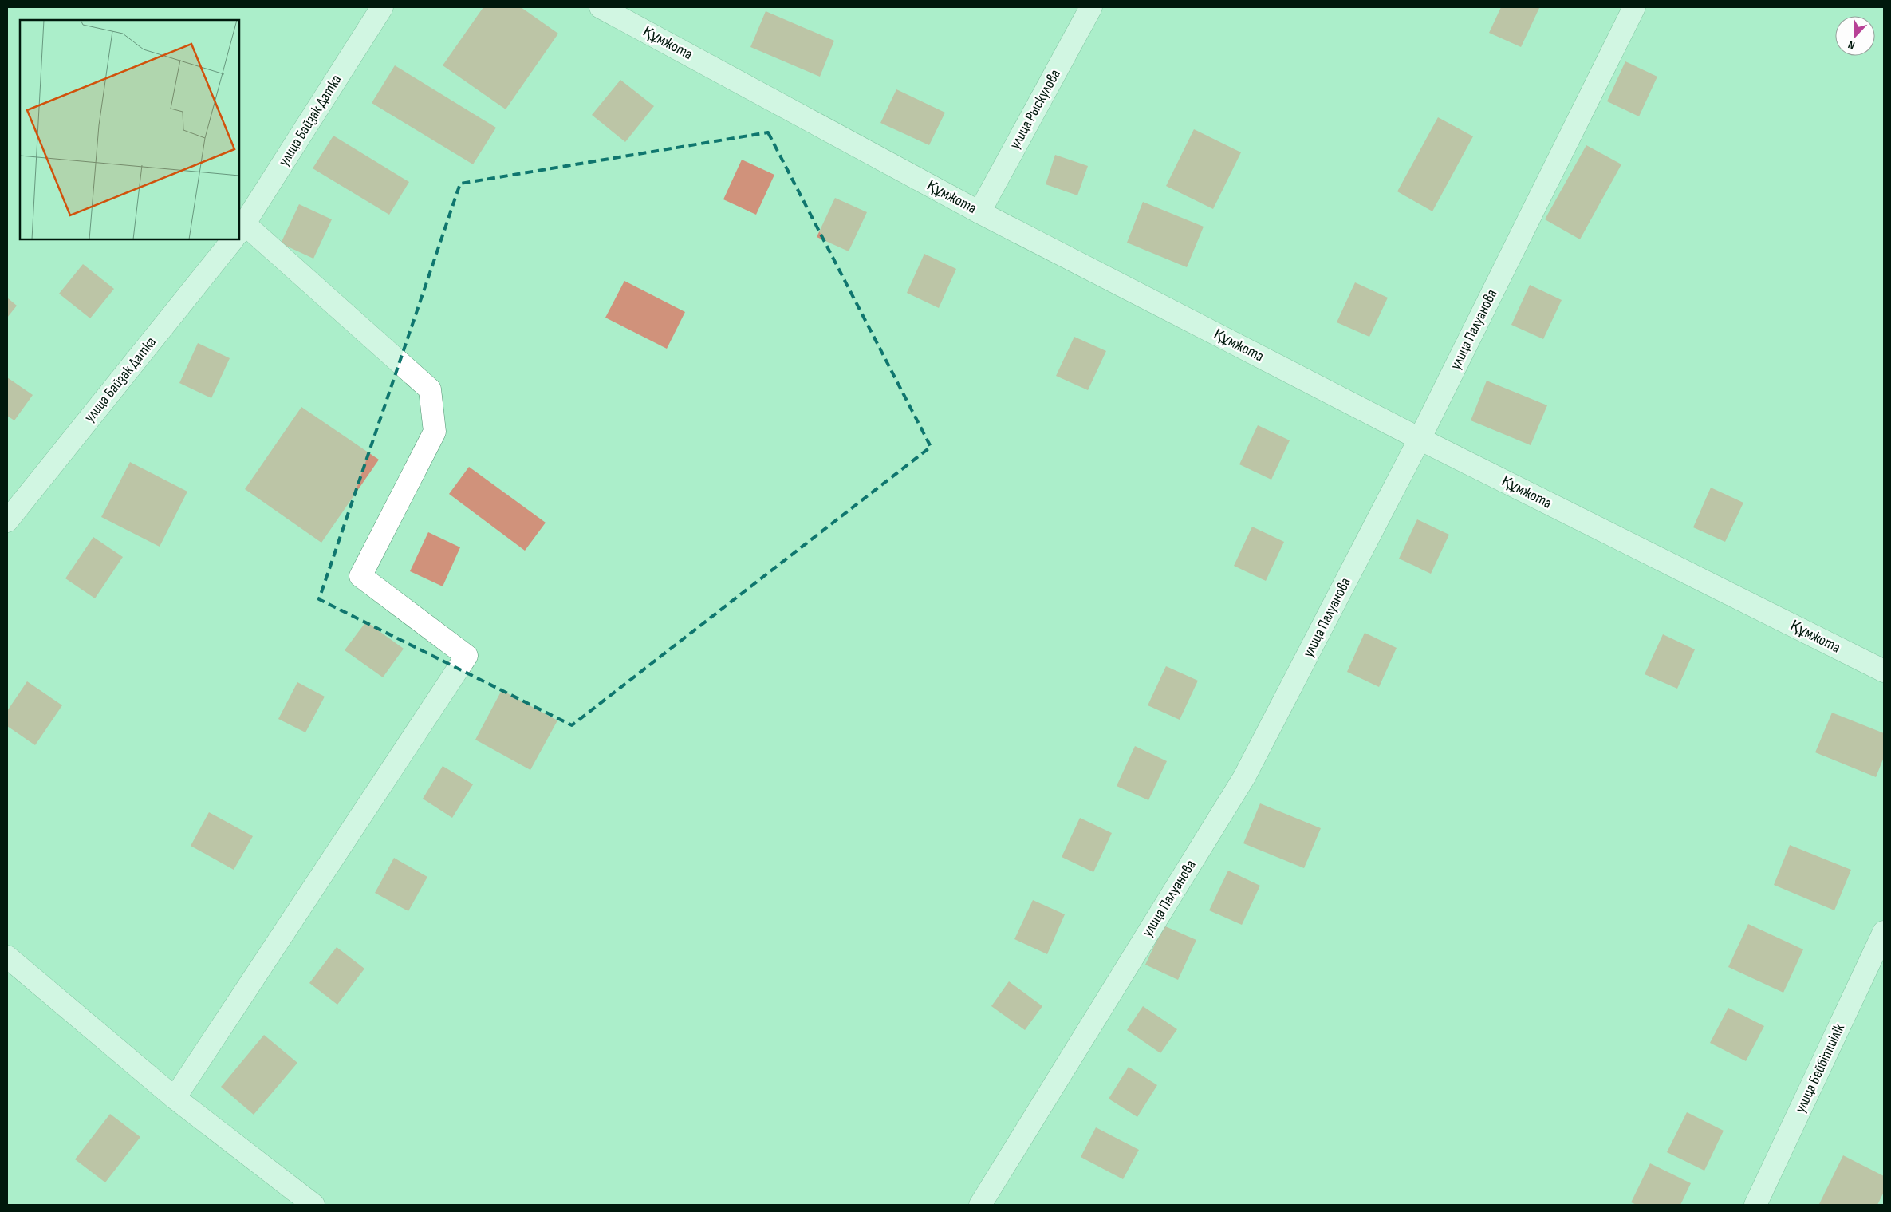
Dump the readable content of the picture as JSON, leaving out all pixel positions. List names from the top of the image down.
{
  "streets": {
    "street": [
      "Құмжота",
      "улица Рыскулова",
      "улица Байзак Датка",
      "улица Палуанова",
      "улица Бейбітшілік"
    ]
  },
  "crossings": [
    ["Құмжота", "улица Рыскулова"],
    ["Құмжота", "улица Палуанова"]
  ],
  "north": "bottom"
}
